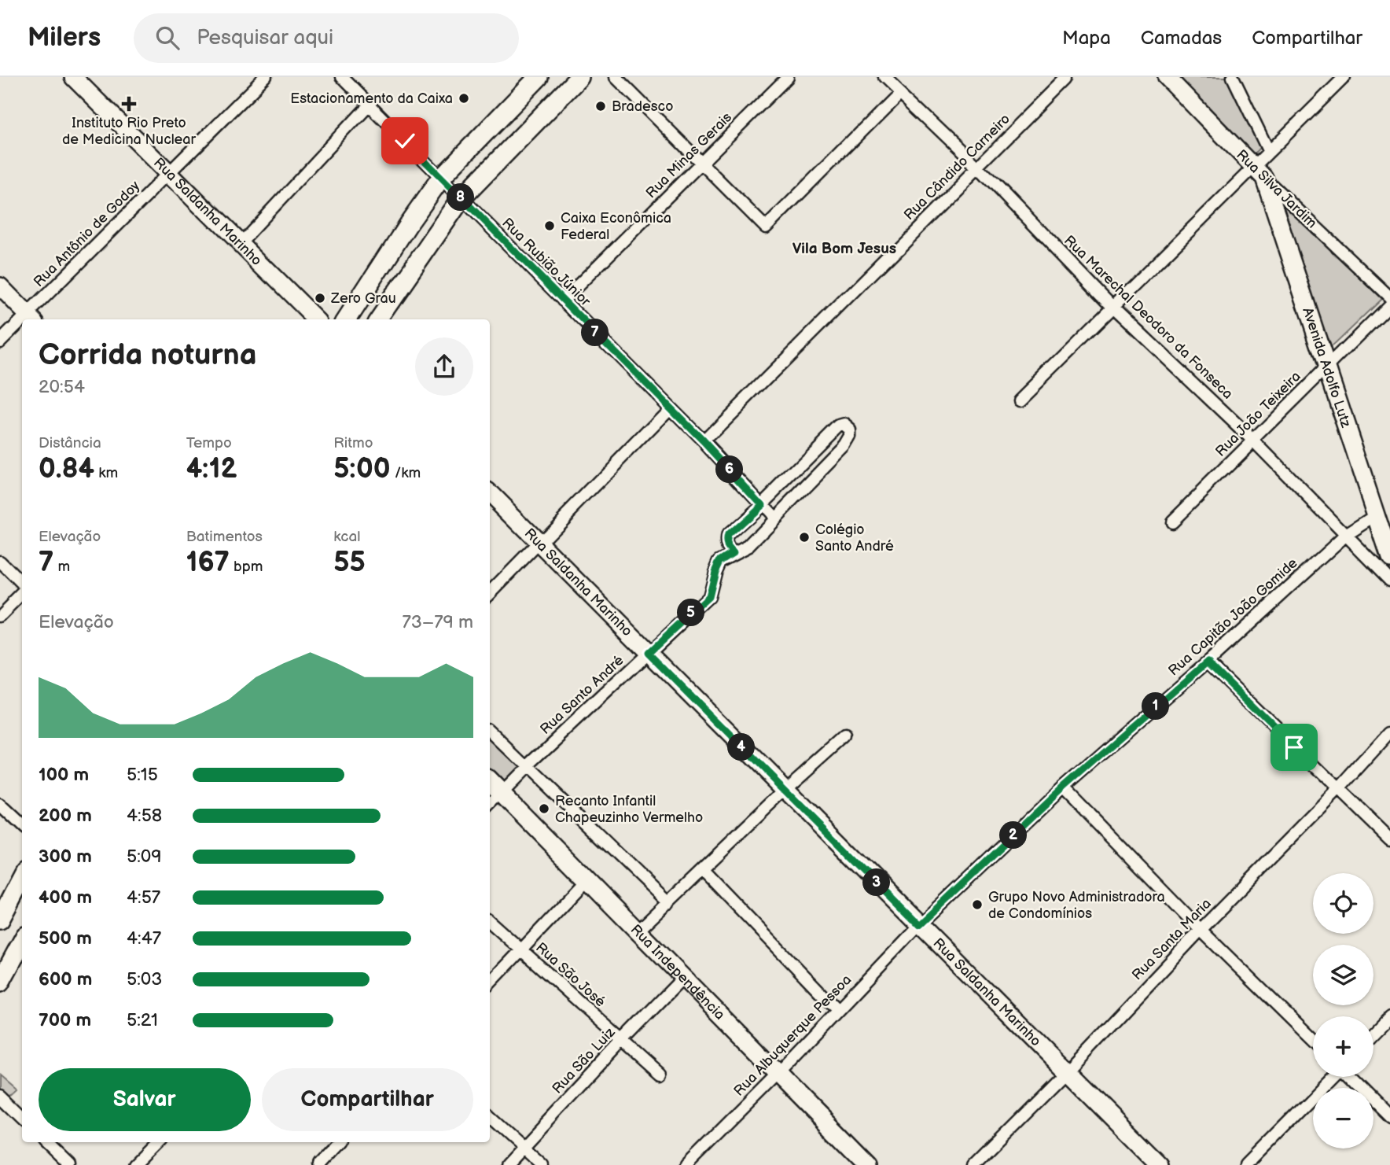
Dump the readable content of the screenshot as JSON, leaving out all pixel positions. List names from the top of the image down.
{
  "streets": {
    "street": [
      "Rua Minas Gerais",
      "Rua Cândido Carneiro",
      "Rua Silva Jardim",
      "Rua Saldanha Marinho",
      "Rua Antônio de Godoy",
      "Rua Rubião Júnior",
      "Rua Marechal Deodoro da Fonseca",
      "Avenida Adolfo Lutz",
      "Rua João Teixeira",
      "Rua Capitão João Gomide",
      "Rua Santo André",
      "Rua Santa Maria",
      "Rua Independência",
      "Rua São José",
      "Rua Albuquerque Pessoa",
      "Rua São Luiz"
    ]
  },
  "crossings": [
    ["Rua Minas Gerais", "Rua Rubião Júnior"],
    ["Rua Cândido Carneiro", "Rua Rubião Júnior"],
    ["Rua Cândido Carneiro", "Rua Marechal Deodoro da Fonseca"],
    ["Rua Silva Jardim", "Avenida Adolfo Lutz"],
    ["Rua Saldanha Marinho", "Rua Antônio de Godoy"],
    ["Rua Saldanha Marinho", "Rua Capitão João Gomide"],
    ["Rua Saldanha Marinho", "Rua Santo André"],
    ["Rua Saldanha Marinho", "Rua Santa Maria"],
    ["Rua Saldanha Marinho", "Rua Albuquerque Pessoa"],
    ["Rua Rubião Júnior", "Rua Santo André"],
    ["Rua Marechal Deodoro da Fonseca", "Rua João Teixeira"],
    ["Rua Marechal Deodoro da Fonseca", "Rua Capitão João Gomide"],
    ["Avenida Adolfo Lutz", "Rua João Teixeira"],
    ["Avenida Adolfo Lutz", "Rua Capitão João Gomide"],
    ["Rua Capitão João Gomide", "Rua Albuquerque Pessoa"],
    ["Rua Santo André", "Rua Independência"],
    ["Rua Independência", "Rua Albuquerque Pessoa"],
    ["Rua Independência", "Rua São Luiz"],
    ["Rua São José", "Rua São Luiz"]
  ],
  "districts": ["Vila Bom Jesus"],
  "places": {
    "other": [
      "Estacionamento da Caixa",
      "Bradesco",
      "Caixa Econômica Federal",
      "Zero Grau",
      "Colégio Santo André",
      "Recanto Infantil Chapeuzinho Vermelho",
      "Grupo Novo Administradora de Condomínios"
    ],
    "health": ["Instituto Rio Preto de Medicina Nuclear"]
  },
  "page": {
    "header": "Milers",
    "search": "Pesquisar aqui",
    "nav": ["Mapa", "Camadas", "Compartilhar"],
    "pins": [
      "8",
      "7",
      "6",
      "5",
      "1",
      "4",
      "2",
      "3"
    ],
    "heading": ["Corrida noturna", "20:54"],
    "stats": [
      ["Distância", "0.84 km"],
      ["Tempo", "4:12"],
      ["Ritmo", "5:00 /km"],
      ["Elevação", "7 m"],
      ["Batimentos", "167 bpm"],
      ["kcal", "55"]
    ],
    "chart": ["Elevação", "73–79 m"],
    "list": [
      {
        "name": "100 m",
        "note": "5:15"
      },
      {
        "name": "200 m",
        "note": "4:58"
      },
      {
        "name": "300 m",
        "note": "5:09"
      },
      {
        "name": "400 m",
        "note": "4:57"
      },
      {
        "name": "500 m",
        "note": "4:47"
      },
      {
        "name": "600 m",
        "note": "5:03"
      },
      {
        "name": "700 m",
        "note": "5:21"
      }
    ],
    "map_buttons": ["+", "−"],
    "buttons": ["Salvar", "Compartilhar"]
  }
}
